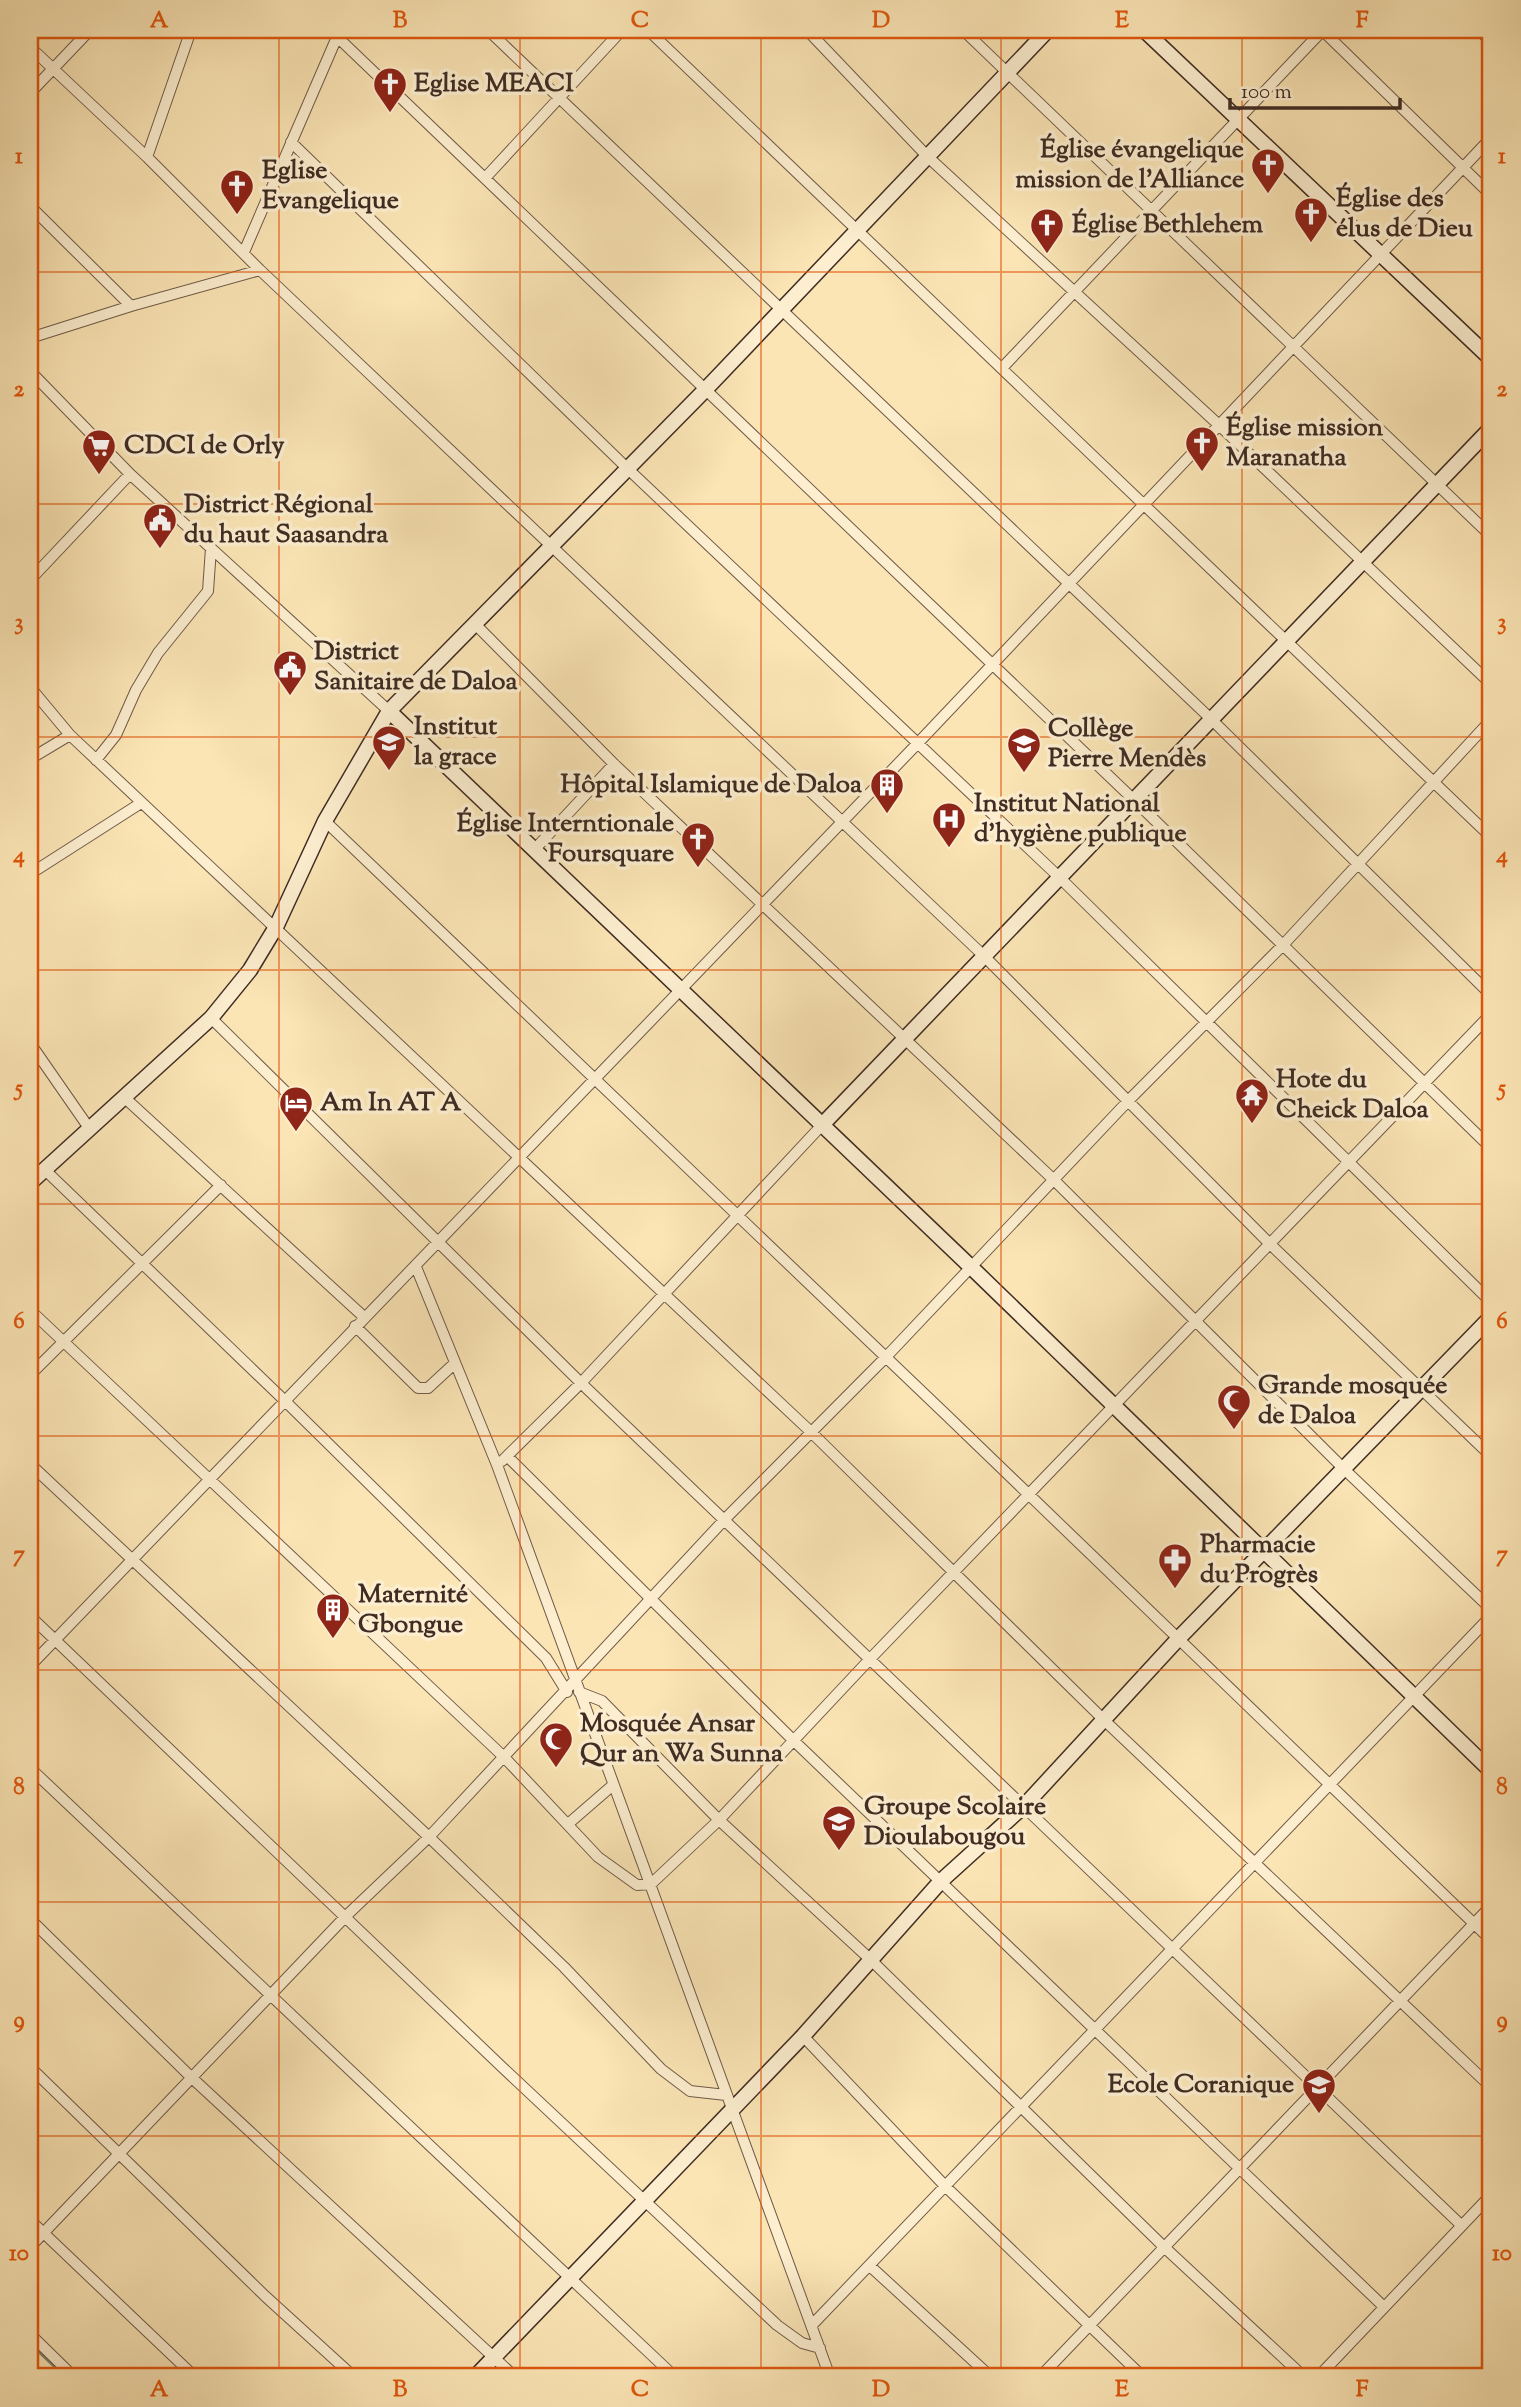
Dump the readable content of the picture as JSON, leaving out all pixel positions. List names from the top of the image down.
{
  "places": {
    "church": [
      "Eglise MEACI",
      "Église évangelique mission de l'Alliance",
      "Eglise Evangelique",
      "Église des élus de Dieu",
      "Église Bethlehem",
      "Église mission Maranatha",
      "Église Interntionale Foursquare"
    ],
    "supermarket": ["CDCI de Orly"],
    "public building": ["District Régional du haut Saasandra", "District Sanitaire de Daloa"],
    "school or university": [
      "Institut la grace",
      "Collège Pierre Mendès",
      "Groupe Scolaire Dioulabougou",
      "Ecole Coranique"
    ],
    "building": ["Hôpital Islamique de Daloa", "Maternité Gbongue"],
    "hospital": ["Institut National d'hygiène publique"],
    "temple": ["Hote du Cheick Daloa"],
    "hotel": ["Am In AT A"],
    "mosque": ["Grande mosquée de Daloa", "Mosquée Ansar Qur an Wa Sunna"],
    "pharmacy": ["Pharmacie du Progrès"]
  },
  "scale_bar": "100 m",
  "grid": {
    "columns": [
      "A",
      "B",
      "C",
      "D",
      "E",
      "F"
    ],
    "rows": [
      "1",
      "2",
      "3",
      "4",
      "5",
      "6",
      "7",
      "8",
      "9",
      "10"
    ]
  }
}
